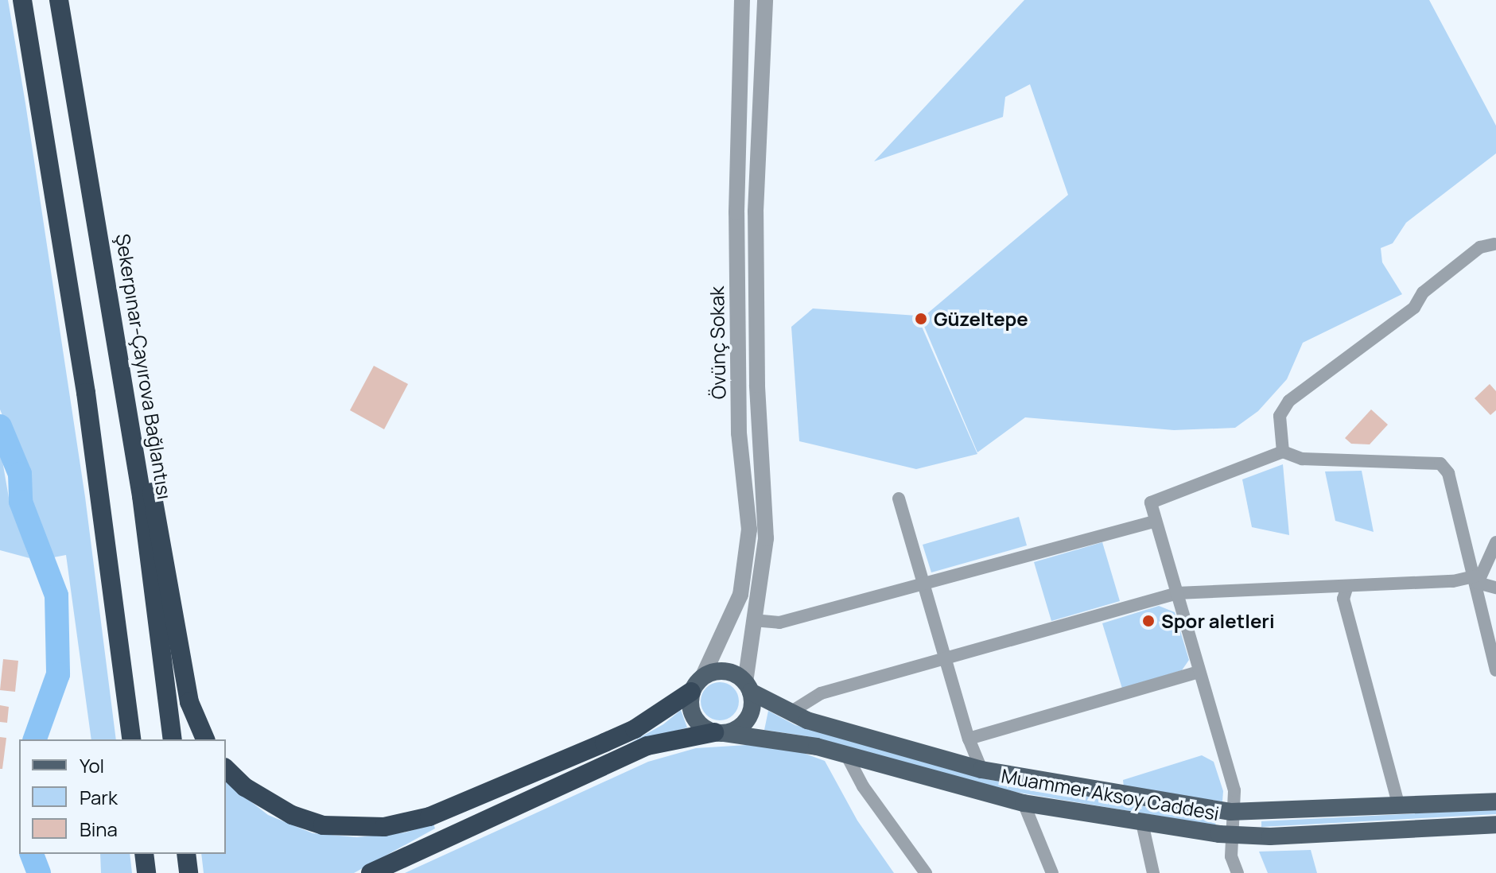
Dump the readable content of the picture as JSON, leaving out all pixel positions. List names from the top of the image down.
{
  "streets": {
    "highway": ["Şekerpınar-Çayırova Bağlantısı"],
    "main road": ["Muammer Aksoy Caddesi"],
    "street": ["Övünç Sokak"]
  },
  "crossings": [
    ["Övünç Sokak", "Muammer Aksoy Caddesi"]
  ],
  "places": ["Güzeltepe", "Spor aletleri"],
  "legend": ["Yol", "Park", "Bina"]
}
